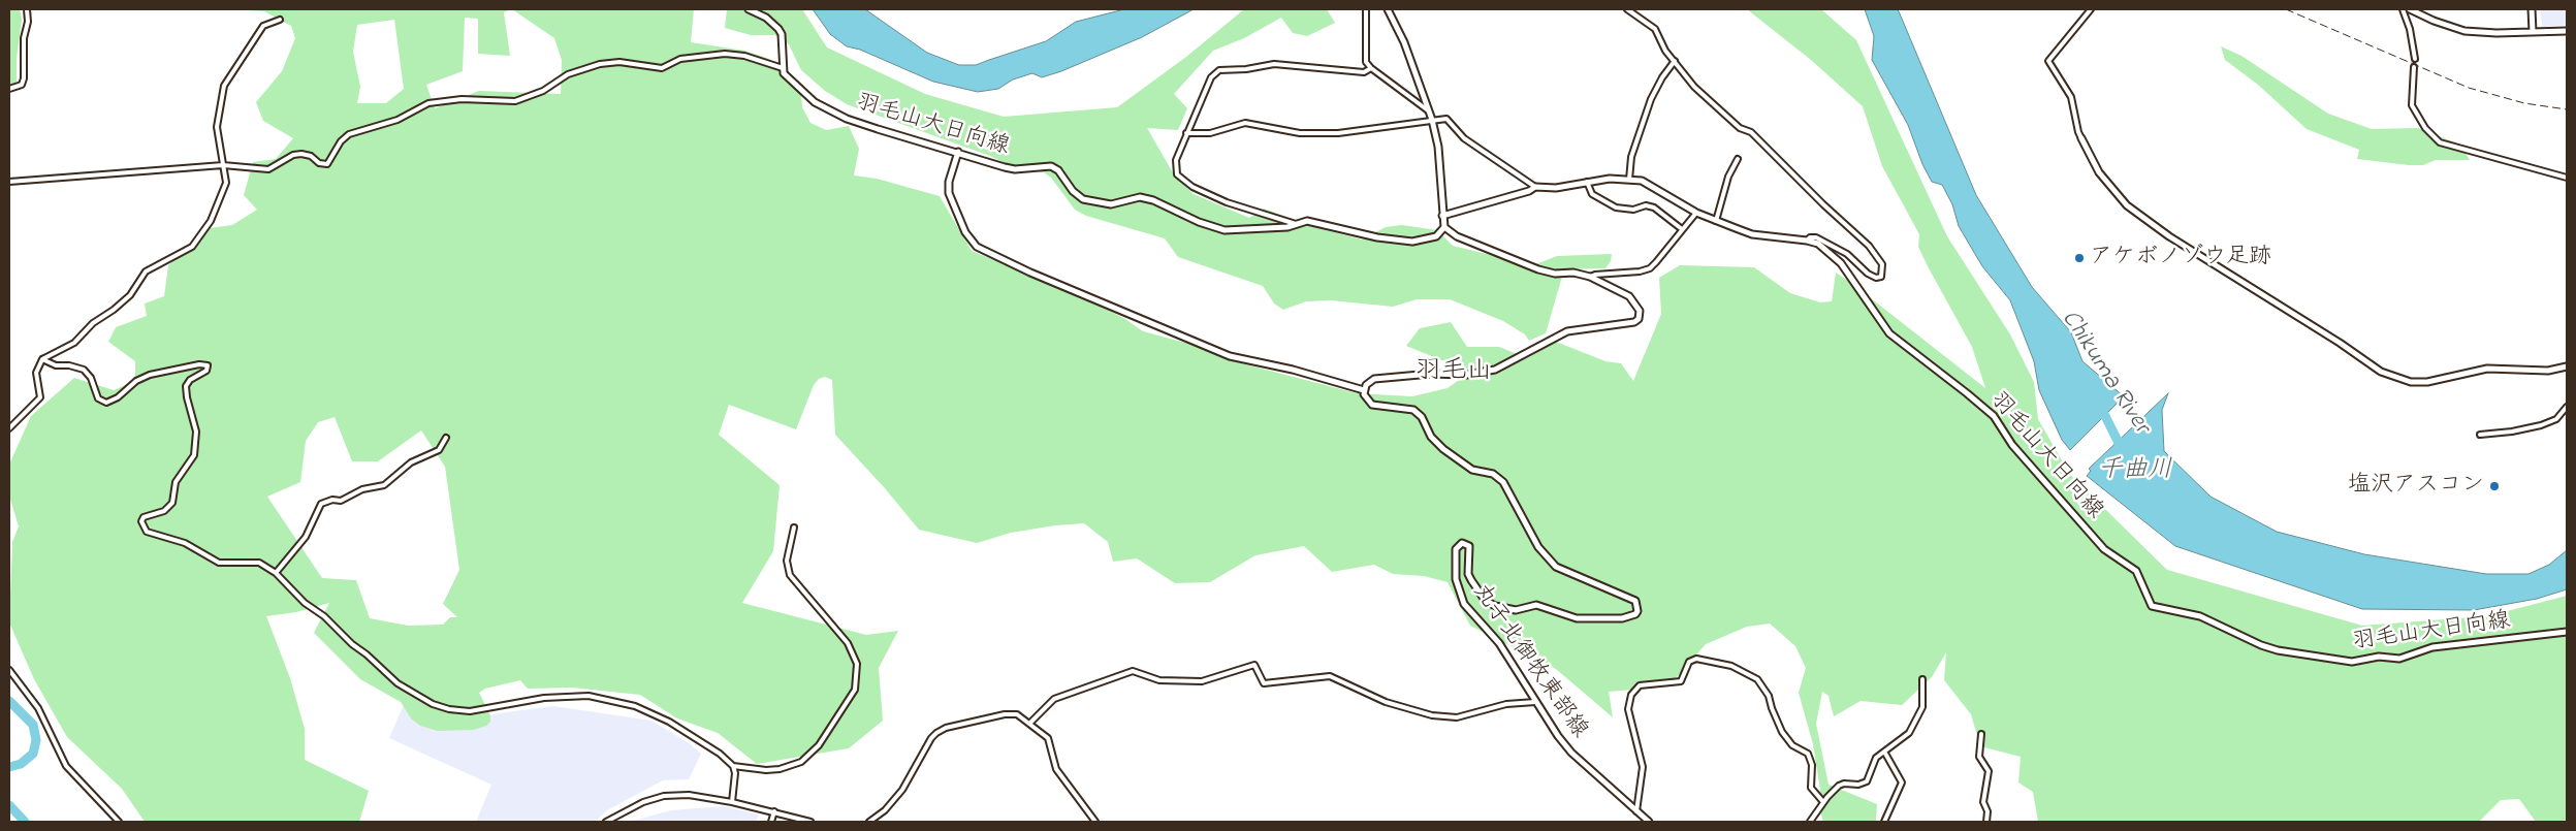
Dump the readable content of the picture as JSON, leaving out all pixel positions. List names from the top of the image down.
{
  "streets": {
    "main road": ["羽毛山大日向線", "丸子北御牧東部線"]
  },
  "districts": ["羽毛山"],
  "water": ["Chikuma River", "千曲川"],
  "places": ["アケボノゾウ足跡", "塩沢アスコン"]
}
